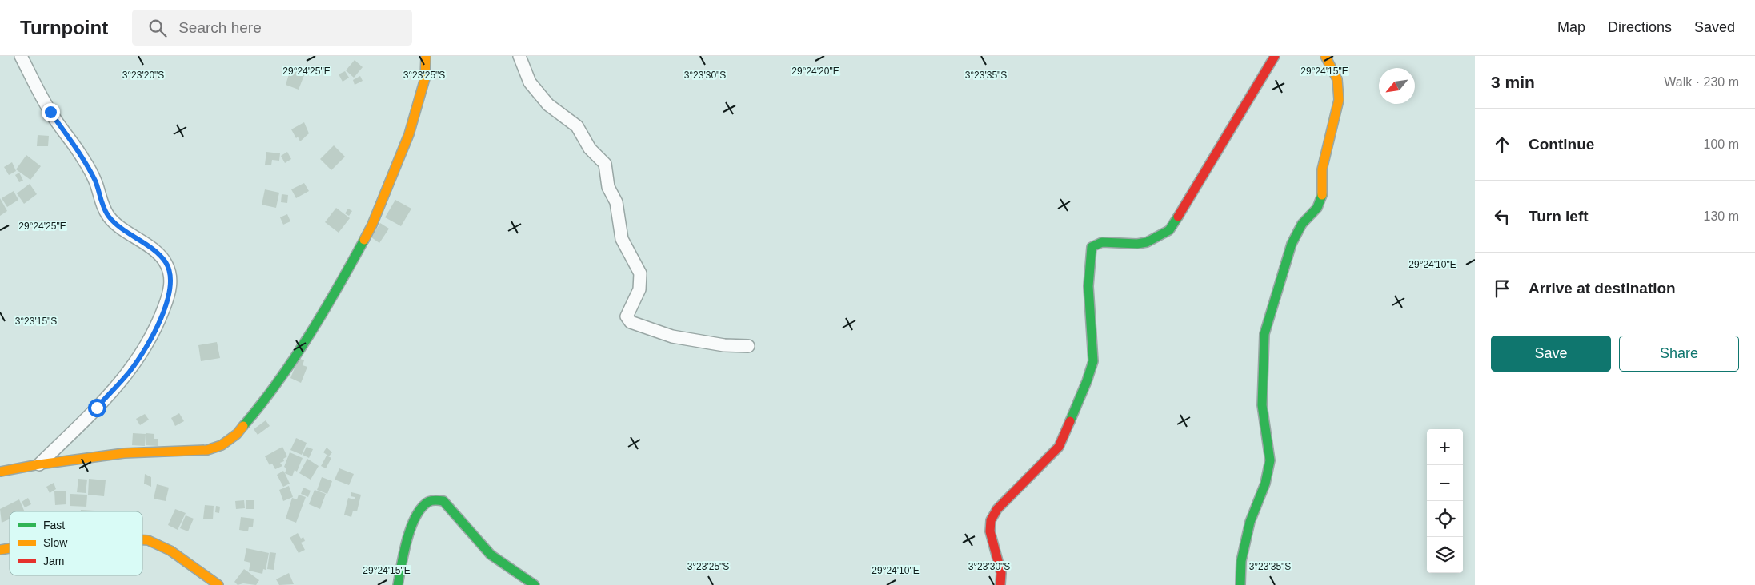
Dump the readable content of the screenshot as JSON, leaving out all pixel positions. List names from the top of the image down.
{
  "legend": ["Fast", "Slow", "Jam"],
  "north": "bottom left",
  "page": {
    "header": "Turnpoint",
    "search": "Search here",
    "nav": ["Map", "Directions", "Saved"],
    "heading": ["3 min", "Walk · 230 m"],
    "list": [
      ["Continue", "100 m"],
      ["Turn left", "130 m"],
      "Arrive at destination"
    ],
    "buttons": ["Save", "Share"],
    "map_buttons": ["+", "−"]
  },
  "coordinates": [
    "29°24'25\"E",
    "29°24'20\"E",
    "29°24'15\"E",
    "3°23'20\"S",
    "3°23'25\"S",
    "3°23'30\"S",
    "3°23'35\"S",
    "29°24'10\"E",
    "3°23'15\"S"
  ]
}
